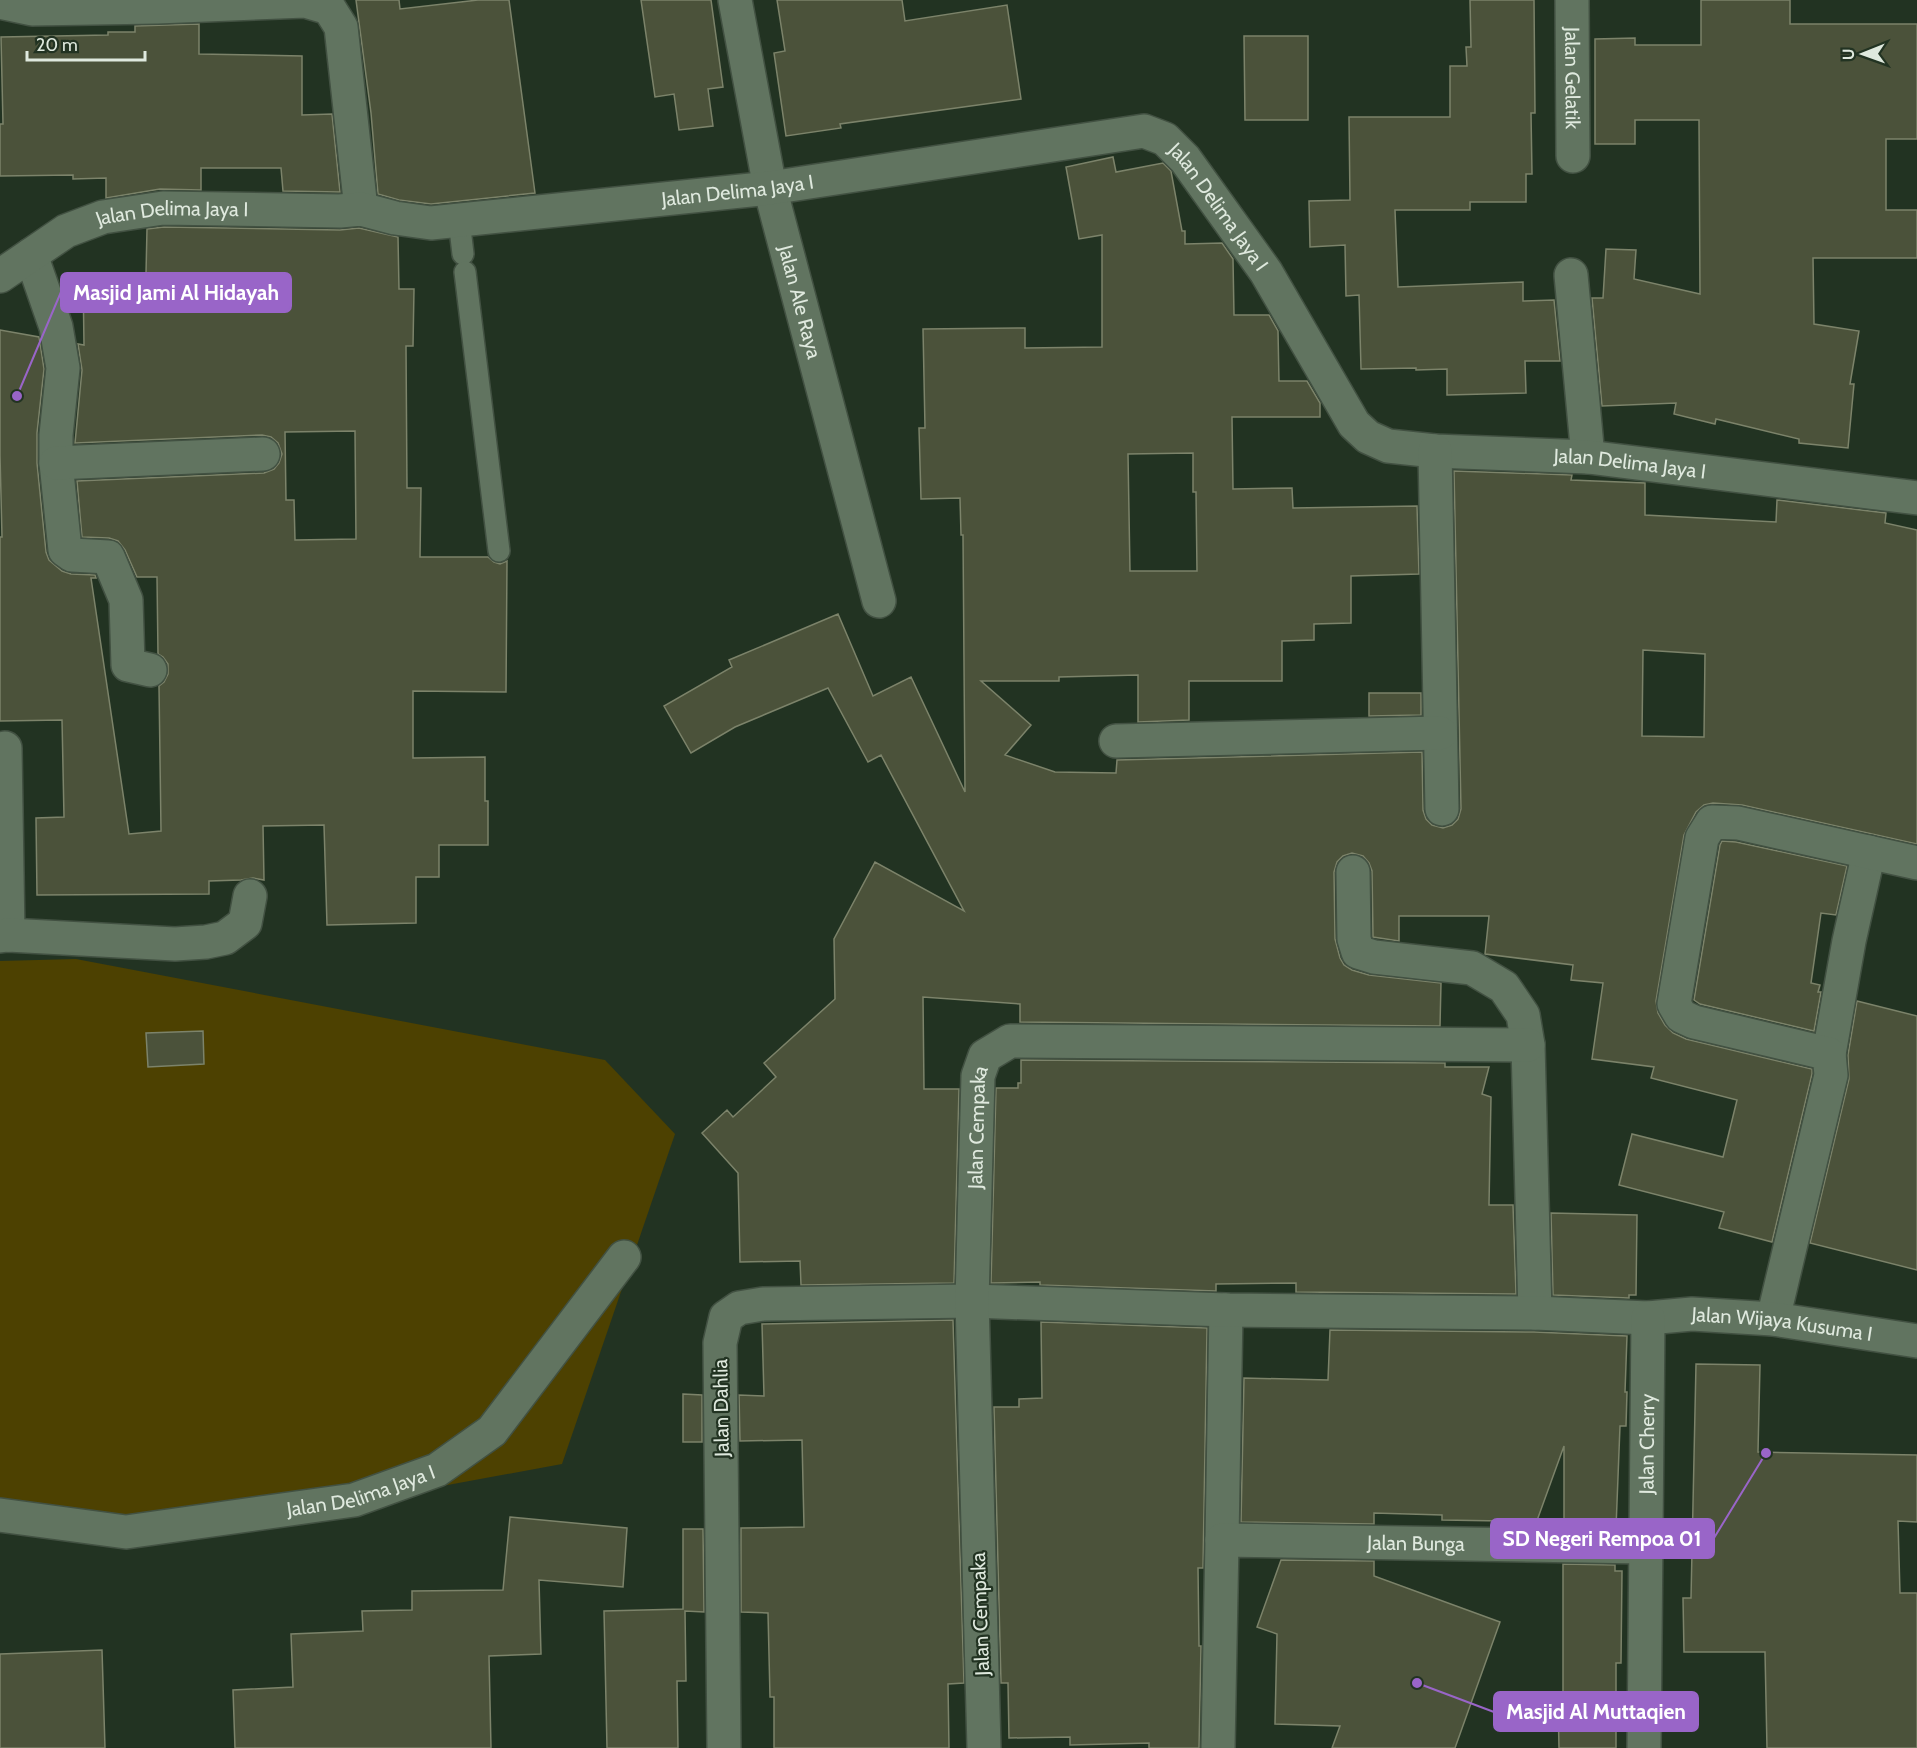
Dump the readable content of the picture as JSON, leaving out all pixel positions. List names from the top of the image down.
{
  "streets": {
    "street": [
      "Jalan Gelatik",
      "Jalan Delima Jaya I",
      "Jalan Ale Raya",
      "Jalan Cempaka",
      "Jalan Wijaya Kusuma I",
      "Jalan Dahlia",
      "Jalan Cherry",
      "Jalan Bunga"
    ]
  },
  "crossings": [
    ["Jalan Delima Jaya I", "Jalan Ale Raya"],
    ["Jalan Cempaka", "Jalan Dahlia"],
    ["Jalan Wijaya Kusuma I", "Jalan Cherry"],
    ["Jalan Cherry", "Jalan Bunga"]
  ],
  "places": ["Masjid Jami Al Hidayah", "SD Negeri Rempoa 01", "Masjid Al Muttaqien"],
  "scale_bar": "20 m",
  "north": "left"
}
